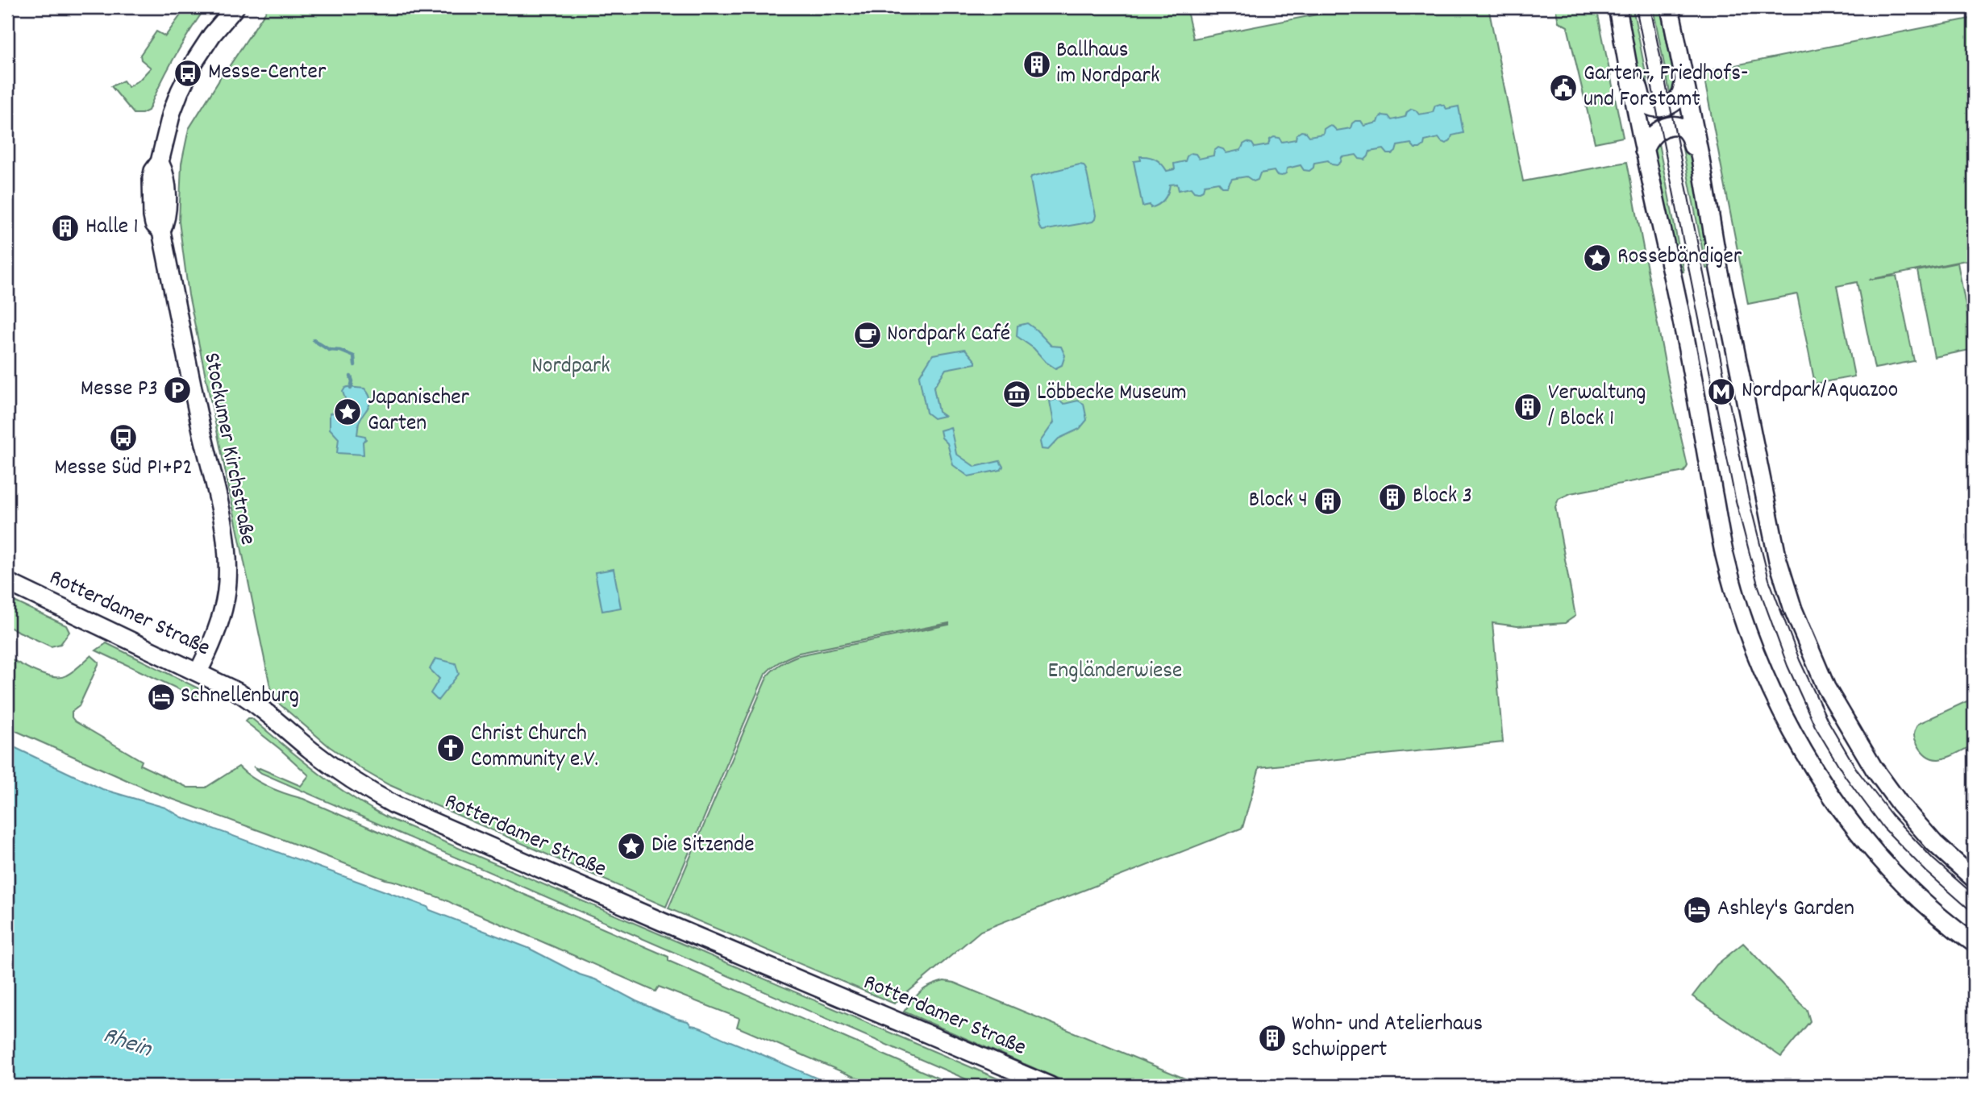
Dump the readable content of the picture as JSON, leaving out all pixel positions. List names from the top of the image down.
{
  "streets": {
    "street": ["Stockumer Kirchstraße", "Rotterdamer Straße"]
  },
  "crossings": [
    ["Stockumer Kirchstraße", "Rotterdamer Straße"]
  ],
  "water": ["Rhein"],
  "parks": ["Nordpark", "Engländerwiese"],
  "places": {
    "building": [
      "Ballhaus im Nordpark",
      "Halle 1",
      "Verwaltung / Block 1",
      "Block 3",
      "Block 4",
      "Wohn- und Atelierhaus Schwippert"
    ],
    "bus stop": ["Messe-Center", "Messe Süd P1+P2"],
    "public building": ["Garten-, Friedhofs- und Forstamt"],
    "place": ["Rossebändiger", "Japanischer Garten", "Die Sitzende"],
    "cafe": ["Nordpark Café"],
    "parking": ["Messe P3"],
    "metro station": ["Nordpark/Aquazoo"],
    "museum": ["Löbbecke Museum"],
    "hotel": ["Schnellenburg", "Ashley's Garden"],
    "church": ["Christ Church Community e.V."]
  }
}
